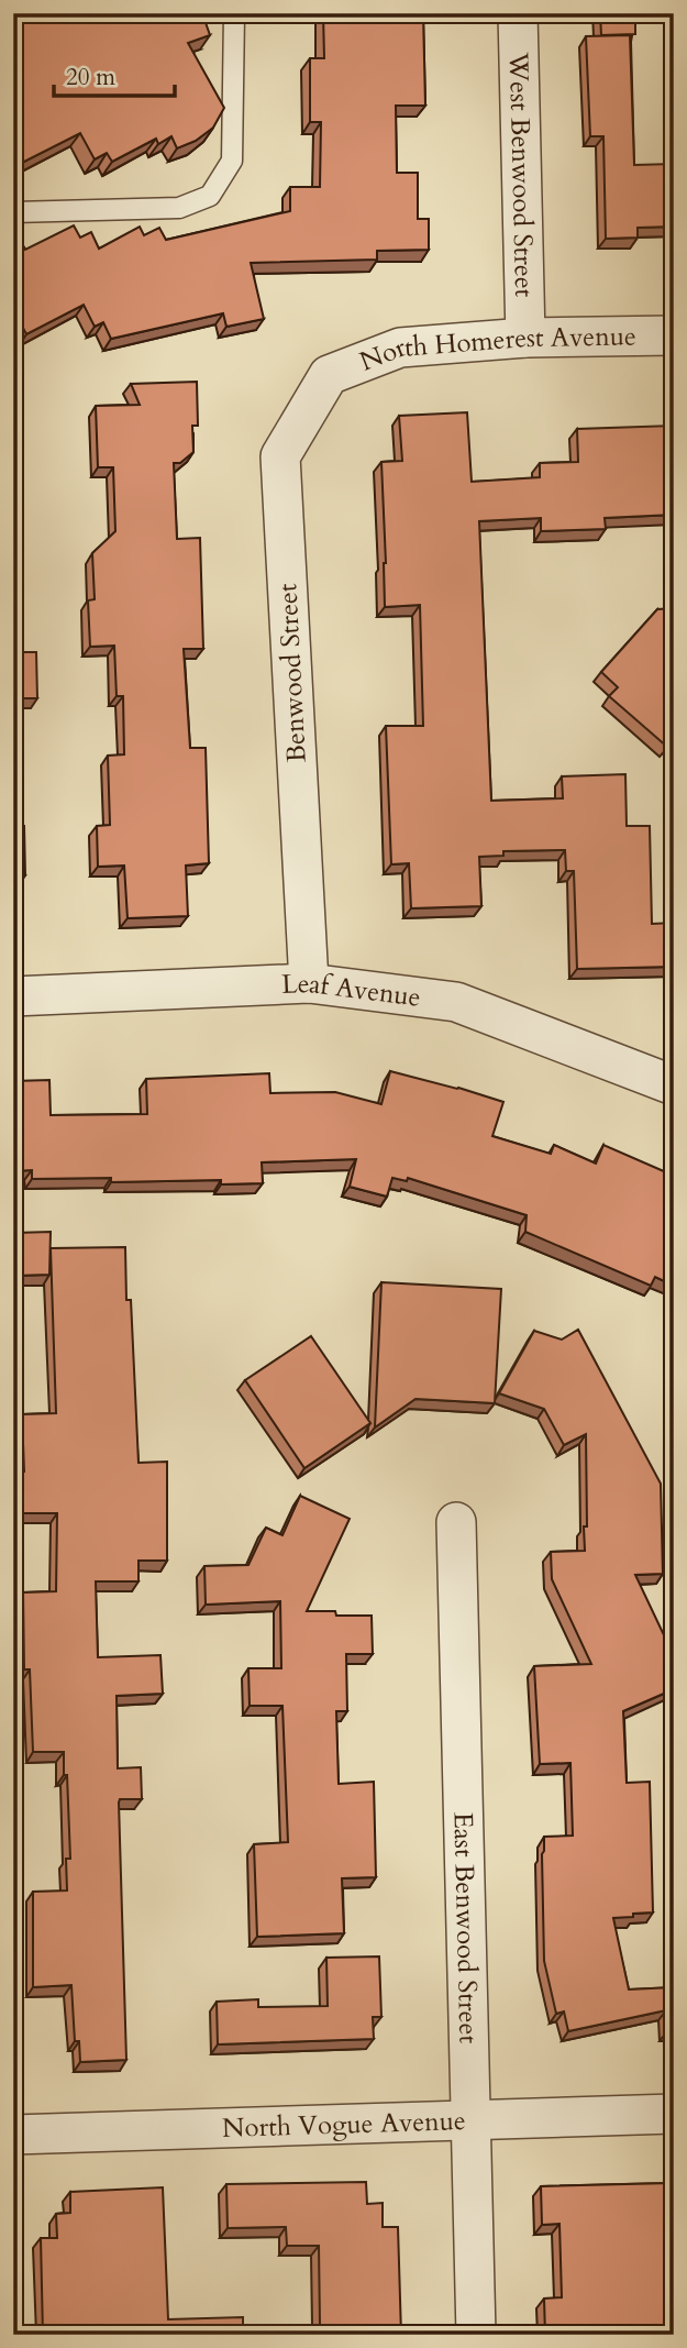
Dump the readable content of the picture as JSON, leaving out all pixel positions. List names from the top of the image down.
{
  "streets": {
    "street": [
      "West Benwood Street",
      "North Homerest Avenue",
      "Benwood Street",
      "Leaf Avenue",
      "East Benwood Street",
      "North Vogue Avenue"
    ]
  },
  "crossings": [
    ["West Benwood Street", "North Homerest Avenue"],
    ["North Homerest Avenue", "Benwood Street"],
    ["Benwood Street", "Leaf Avenue"],
    ["East Benwood Street", "North Vogue Avenue"]
  ],
  "scale_bar": "20 m"
}
